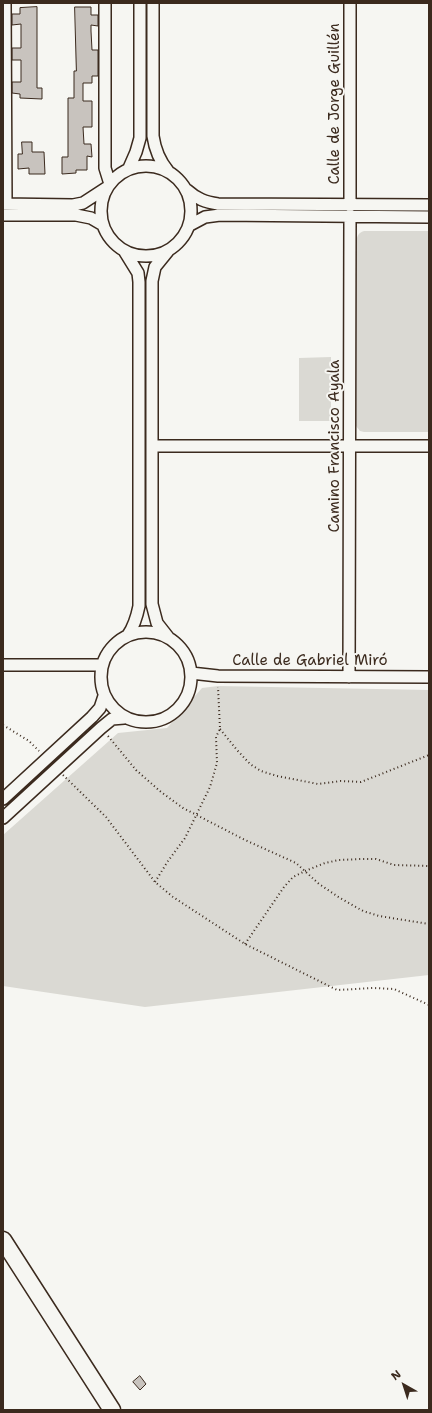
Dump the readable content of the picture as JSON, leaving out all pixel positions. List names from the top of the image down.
{
  "streets": {
    "street": ["Calle de Jorge Guillén", "Camino Francisco Ayala", "Calle de Gabriel Miró"]
  },
  "crossings": [
    ["Calle de Jorge Guillén", "Camino Francisco Ayala"],
    ["Camino Francisco Ayala", "Calle de Gabriel Miró"]
  ],
  "north": "top left"
}
